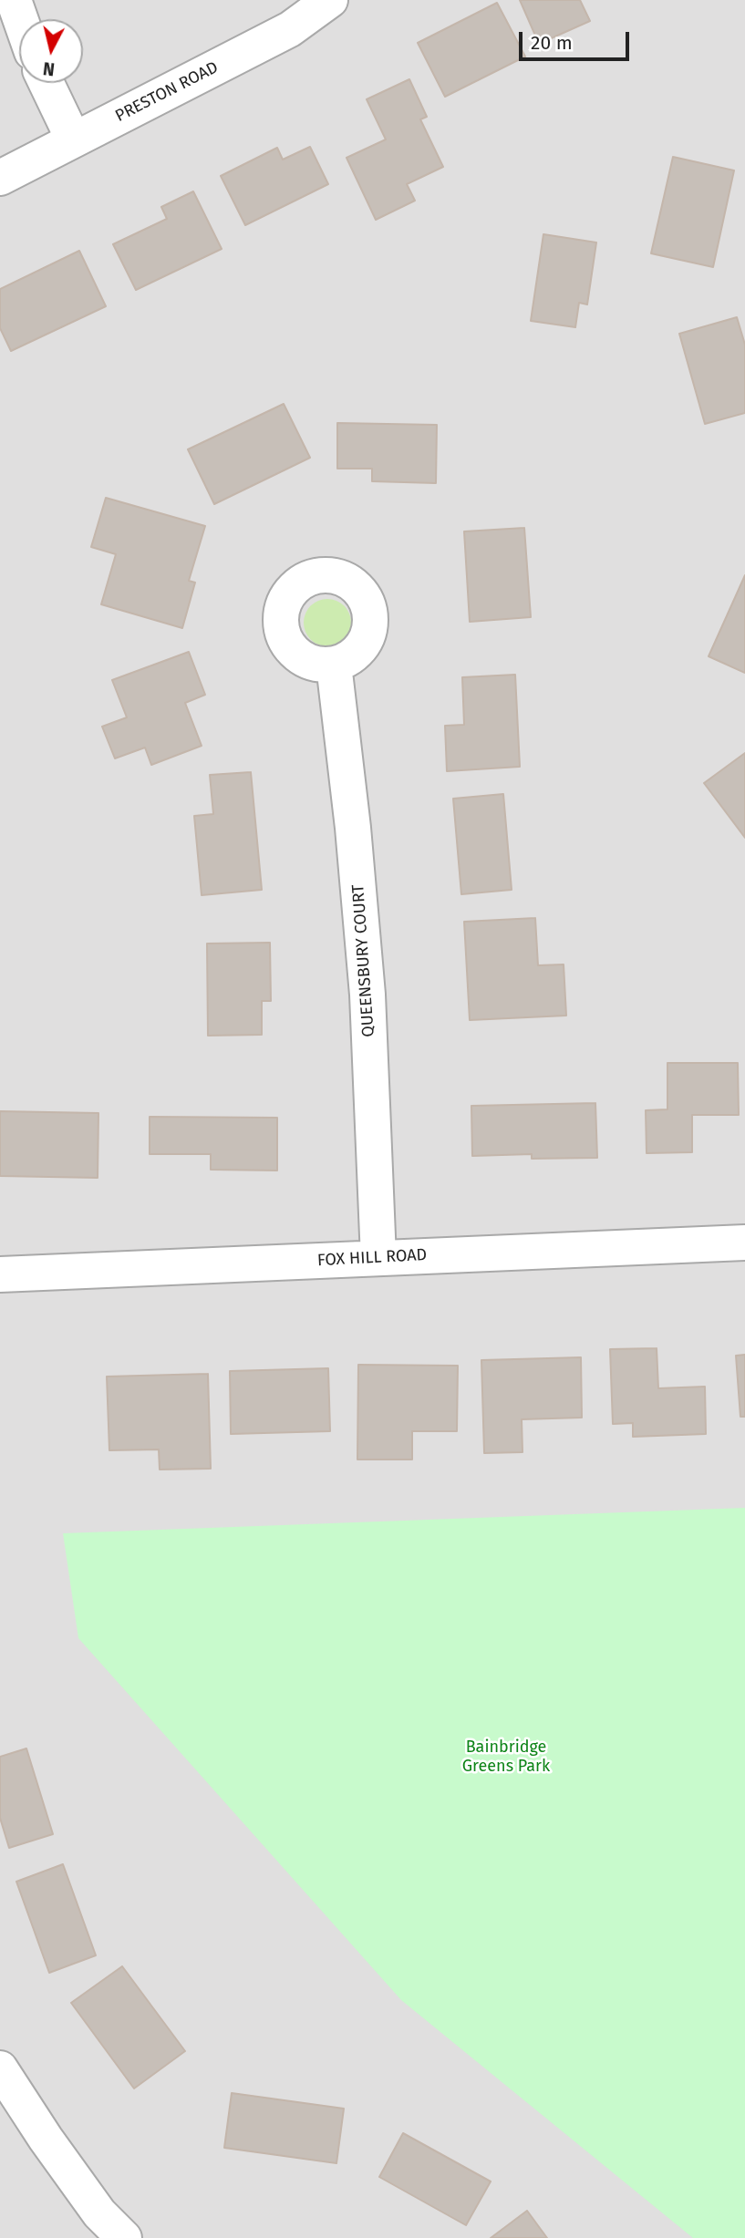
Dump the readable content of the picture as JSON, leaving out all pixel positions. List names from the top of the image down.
{
  "streets": {
    "street": ["PRESTON ROAD", "QUEENSBURY COURT", "FOX HILL ROAD"]
  },
  "crossings": [
    ["QUEENSBURY COURT", "FOX HILL ROAD"]
  ],
  "parks": ["Bainbridge Greens Park"],
  "scale_bar": "20 m",
  "north": "bottom"
}
